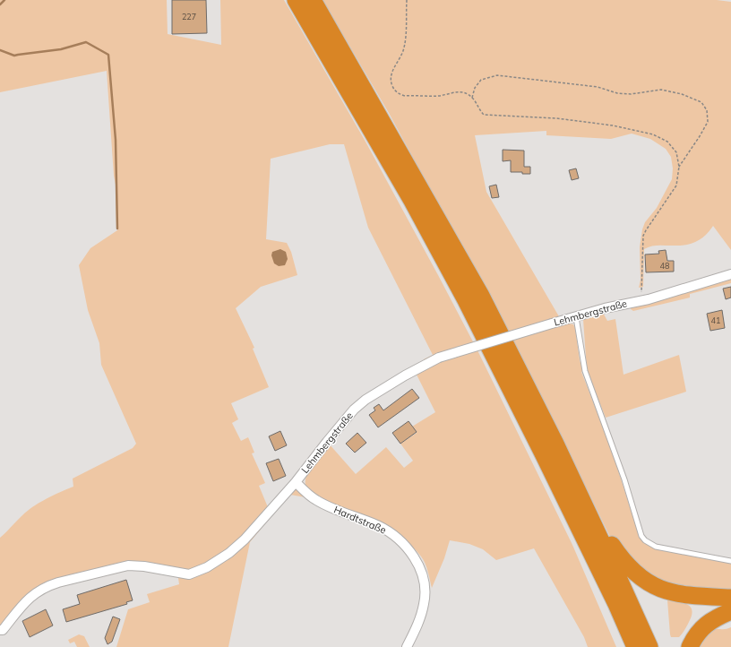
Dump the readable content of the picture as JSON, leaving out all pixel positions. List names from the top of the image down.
{
  "streets": {
    "street": ["Lehmbergstraße", "Hardtstraße"]
  },
  "crossings": [
    ["Lehmbergstraße", "Hardtstraße"]
  ],
  "house_numbers": ["227", "48", "41"]
}
